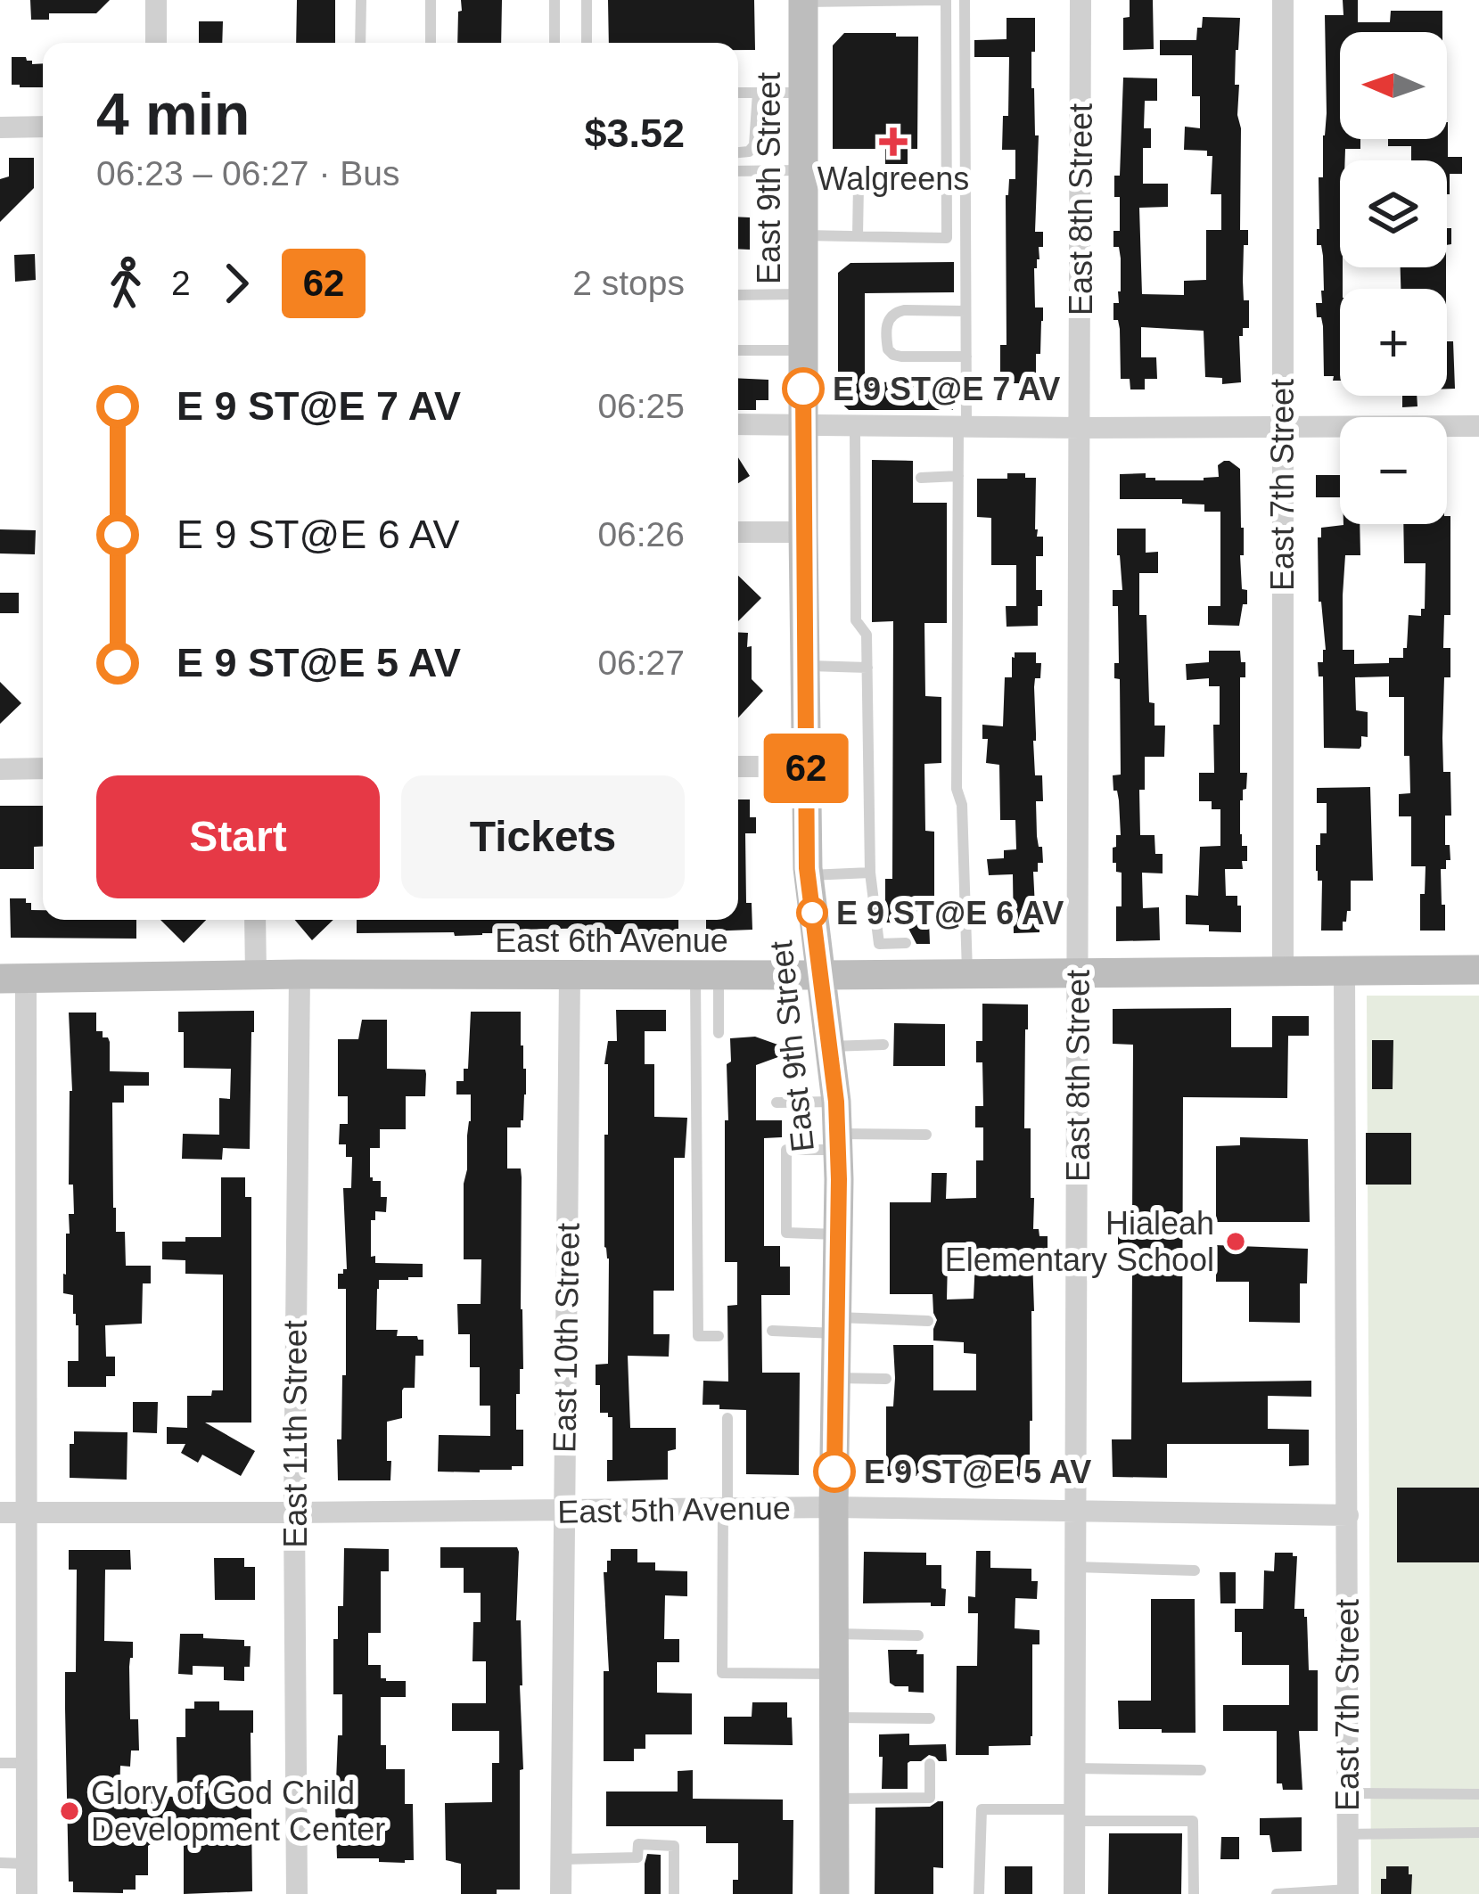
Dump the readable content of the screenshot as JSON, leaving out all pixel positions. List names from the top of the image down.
{
  "streets": {
    "main road": ["East 9th Street", "East 6th Avenue"],
    "street": [
      "East 8th Street",
      "East 7th Street",
      "East 10th Street",
      "East 11th Street",
      "East 5th Avenue"
    ]
  },
  "crossings": [
    ["East 9th Street", "East 6th Avenue"],
    ["East 9th Street", "East 5th Avenue"],
    ["East 8th Street", "East 6th Avenue"],
    ["East 8th Street", "East 5th Avenue"],
    ["East 7th Street", "East 6th Avenue"],
    ["East 7th Street", "East 5th Avenue"],
    ["East 6th Avenue", "East 10th Street"],
    ["East 6th Avenue", "East 11th Street"],
    ["East 10th Street", "East 5th Avenue"],
    ["East 11th Street", "East 5th Avenue"]
  ],
  "places": {
    "health": ["Walgreens"],
    "other": [
      "E 9 ST@E 7 AV",
      "E 9 ST@E 6 AV",
      "Hialeah Elementary School",
      "E 9 ST@E 5 AV",
      "Glory of God Child Development Center"
    ]
  },
  "lines": ["bus line 62"],
  "north": "left",
  "page": {
    "on_map": "62",
    "map_buttons": ["+", "−"],
    "heading": ["4 min", "06:23 – 06:27 · Bus", "$3.52"],
    "legs": ["2", "62", "2 stops"],
    "list": [
      {
        "name": "E 9 ST@E 7 AV",
        "value": "06:25"
      },
      {
        "name": "E 9 ST@E 6 AV",
        "value": "06:26"
      },
      {
        "name": "E 9 ST@E 5 AV",
        "value": "06:27"
      }
    ],
    "buttons": ["Start", "Tickets"]
  }
}
